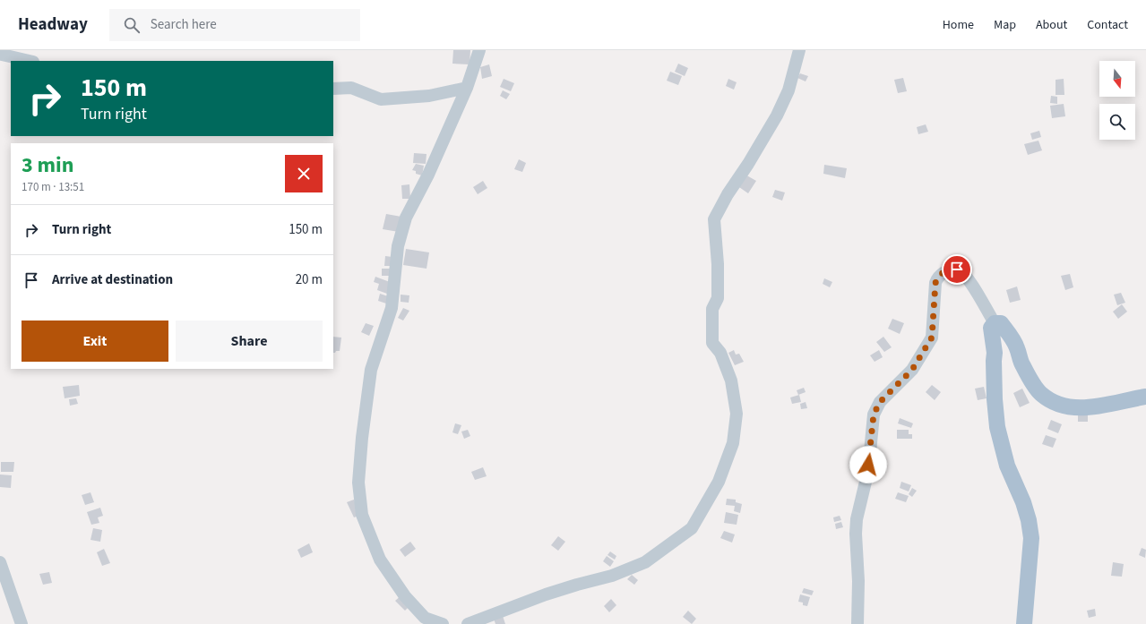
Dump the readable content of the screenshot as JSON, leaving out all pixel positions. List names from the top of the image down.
{
  "north": "bottom",
  "page": {
    "header": "Headway",
    "search": "Search here",
    "nav": [
      "Home",
      "Map",
      "About",
      "Contact"
    ],
    "turn": ["150 m", "Turn right"],
    "heading": ["3 min", "170 m · 13:51"],
    "list": [
      {
        "name": "Turn right",
        "value": "150 m"
      },
      {
        "name": "Arrive at destination",
        "value": "20 m"
      }
    ],
    "buttons": ["Exit", "Share"]
  }
}
